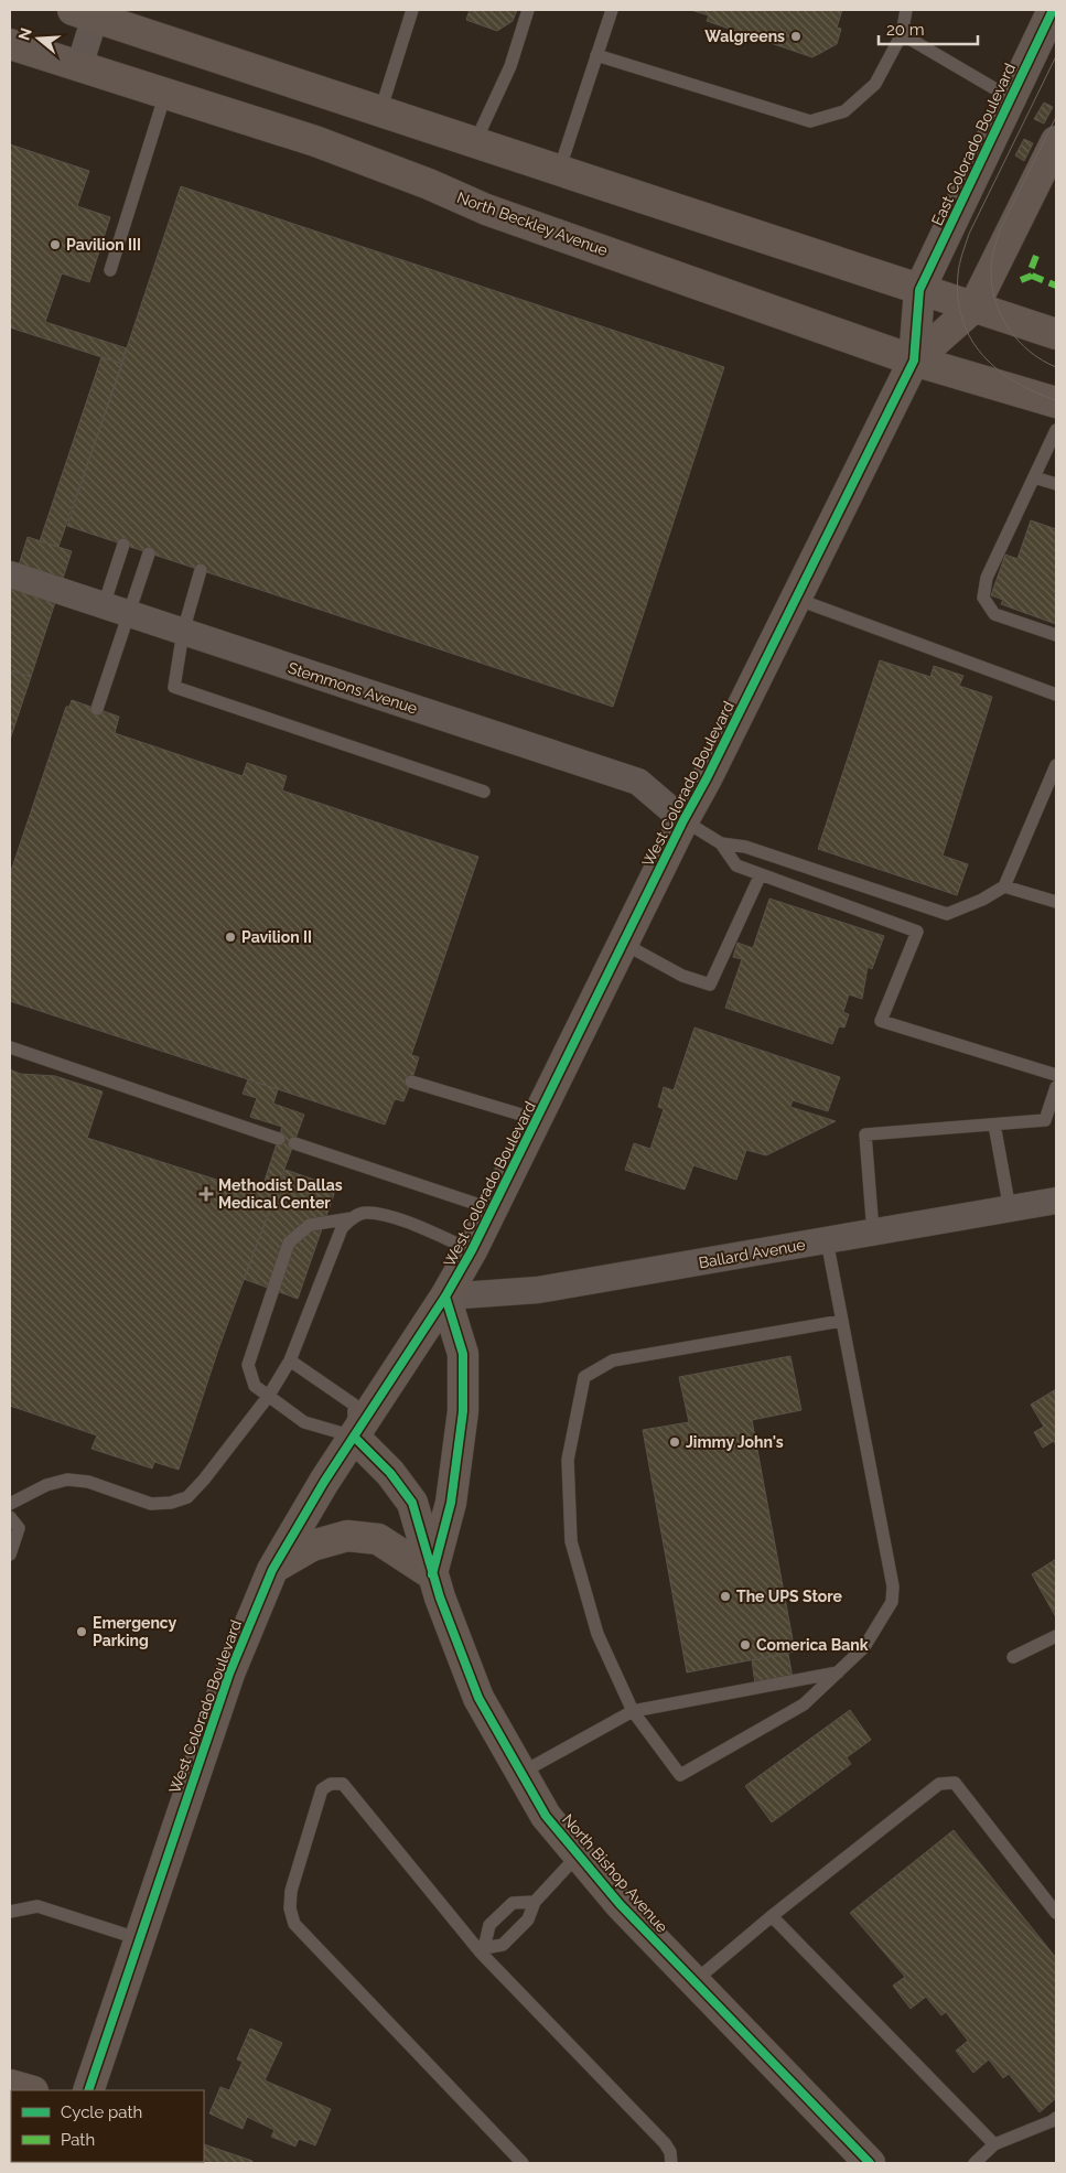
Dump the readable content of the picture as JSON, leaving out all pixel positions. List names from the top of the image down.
{
  "streets": {
    "street": [
      "East Colorado Boulevard",
      "North Beckley Avenue",
      "Stemmons Avenue",
      "West Colorado Boulevard",
      "Ballard Avenue",
      "North Bishop Avenue"
    ]
  },
  "crossings": [
    ["East Colorado Boulevard", "West Colorado Boulevard"],
    ["North Beckley Avenue", "West Colorado Boulevard"],
    ["Stemmons Avenue", "West Colorado Boulevard"],
    ["West Colorado Boulevard", "Ballard Avenue"],
    ["West Colorado Boulevard", "North Bishop Avenue"]
  ],
  "places": {
    "other": [
      "Walgreens",
      "Pavilion III",
      "Pavilion II",
      "Jimmy John's",
      "The UPS Store",
      "Emergency Parking",
      "Comerica Bank"
    ],
    "health": ["Methodist Dallas Medical Center"]
  },
  "legend": ["Cycle path", "Path"],
  "scale_bar": "20 m",
  "north": "left"
}
